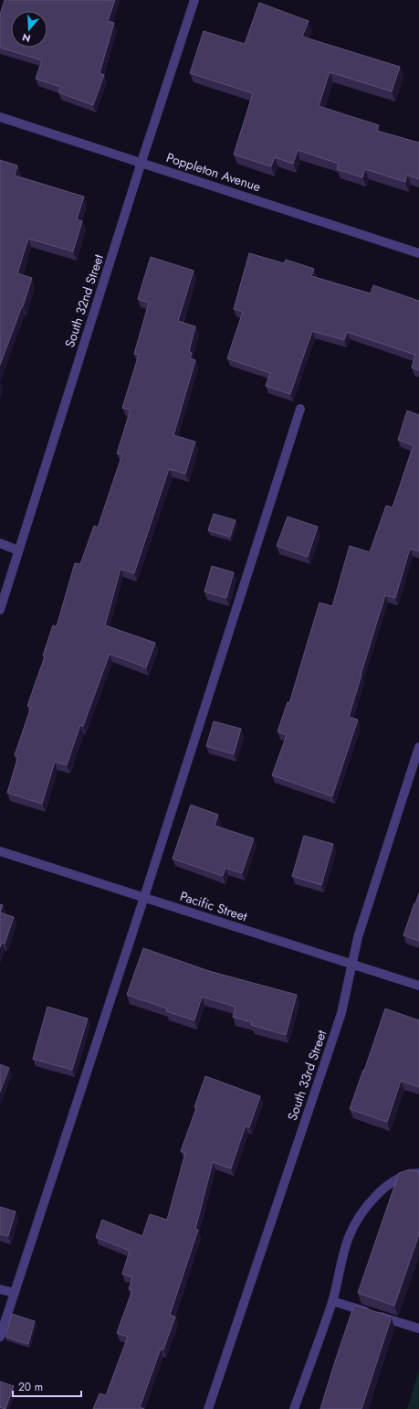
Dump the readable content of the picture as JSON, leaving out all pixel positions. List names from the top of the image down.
{
  "streets": {
    "street": [
      "Poppleton Avenue",
      "South 32nd Street",
      "Pacific Street",
      "South 33rd Street"
    ]
  },
  "crossings": [
    ["Poppleton Avenue", "South 32nd Street"],
    ["Pacific Street", "South 33rd Street"]
  ],
  "scale_bar": "20 m",
  "north": "bottom"
}
